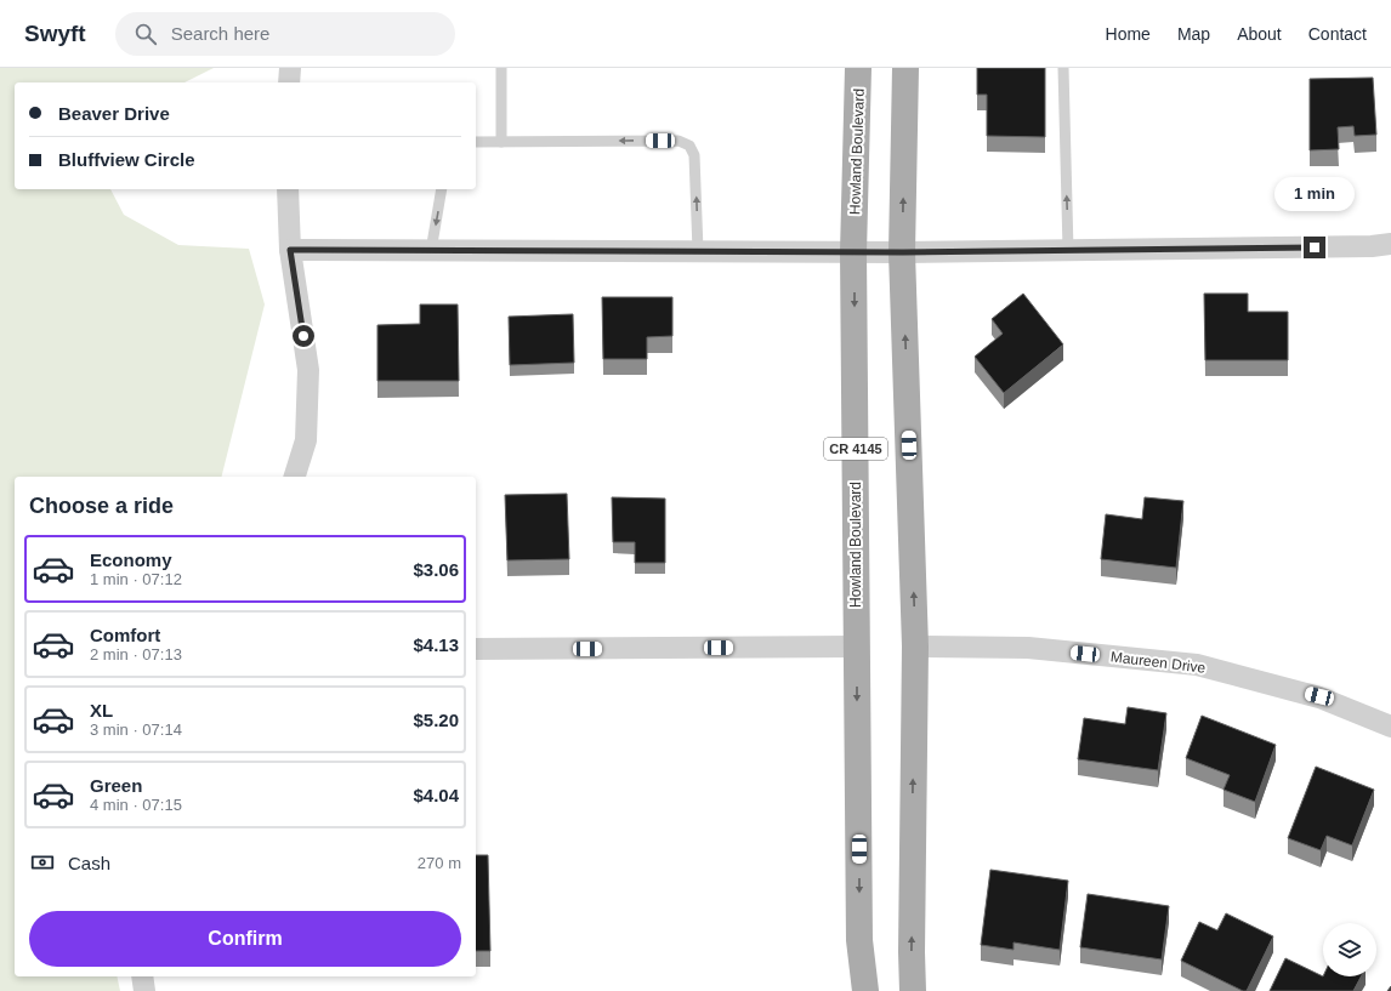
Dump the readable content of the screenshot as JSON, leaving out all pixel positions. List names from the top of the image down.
{
  "streets": {
    "main road": ["Howland Boulevard", "CR 4145"],
    "street": ["Maureen Drive"]
  },
  "crossings": [
    ["CR 4145", "Maureen Drive"]
  ],
  "page": {
    "header": "Swyft",
    "search": "Search here",
    "nav": [
      "Home",
      "Map",
      "About",
      "Contact"
    ],
    "banner": ["Beaver Drive", "Bluffview Circle"],
    "bubble": "1 min",
    "heading": "Choose a ride",
    "list": [
      {
        "name": "Economy",
        "note": "1 min · 07:12",
        "value": "$3.06"
      },
      {
        "name": "Comfort",
        "note": "2 min · 07:13",
        "value": "$4.13"
      },
      {
        "name": "XL",
        "note": "3 min · 07:14",
        "value": "$5.20"
      },
      {
        "name": "Green",
        "note": "4 min · 07:15",
        "value": "$4.04"
      }
    ],
    "pay": ["Cash", "270 m"],
    "buttons": "Confirm"
  }
}
